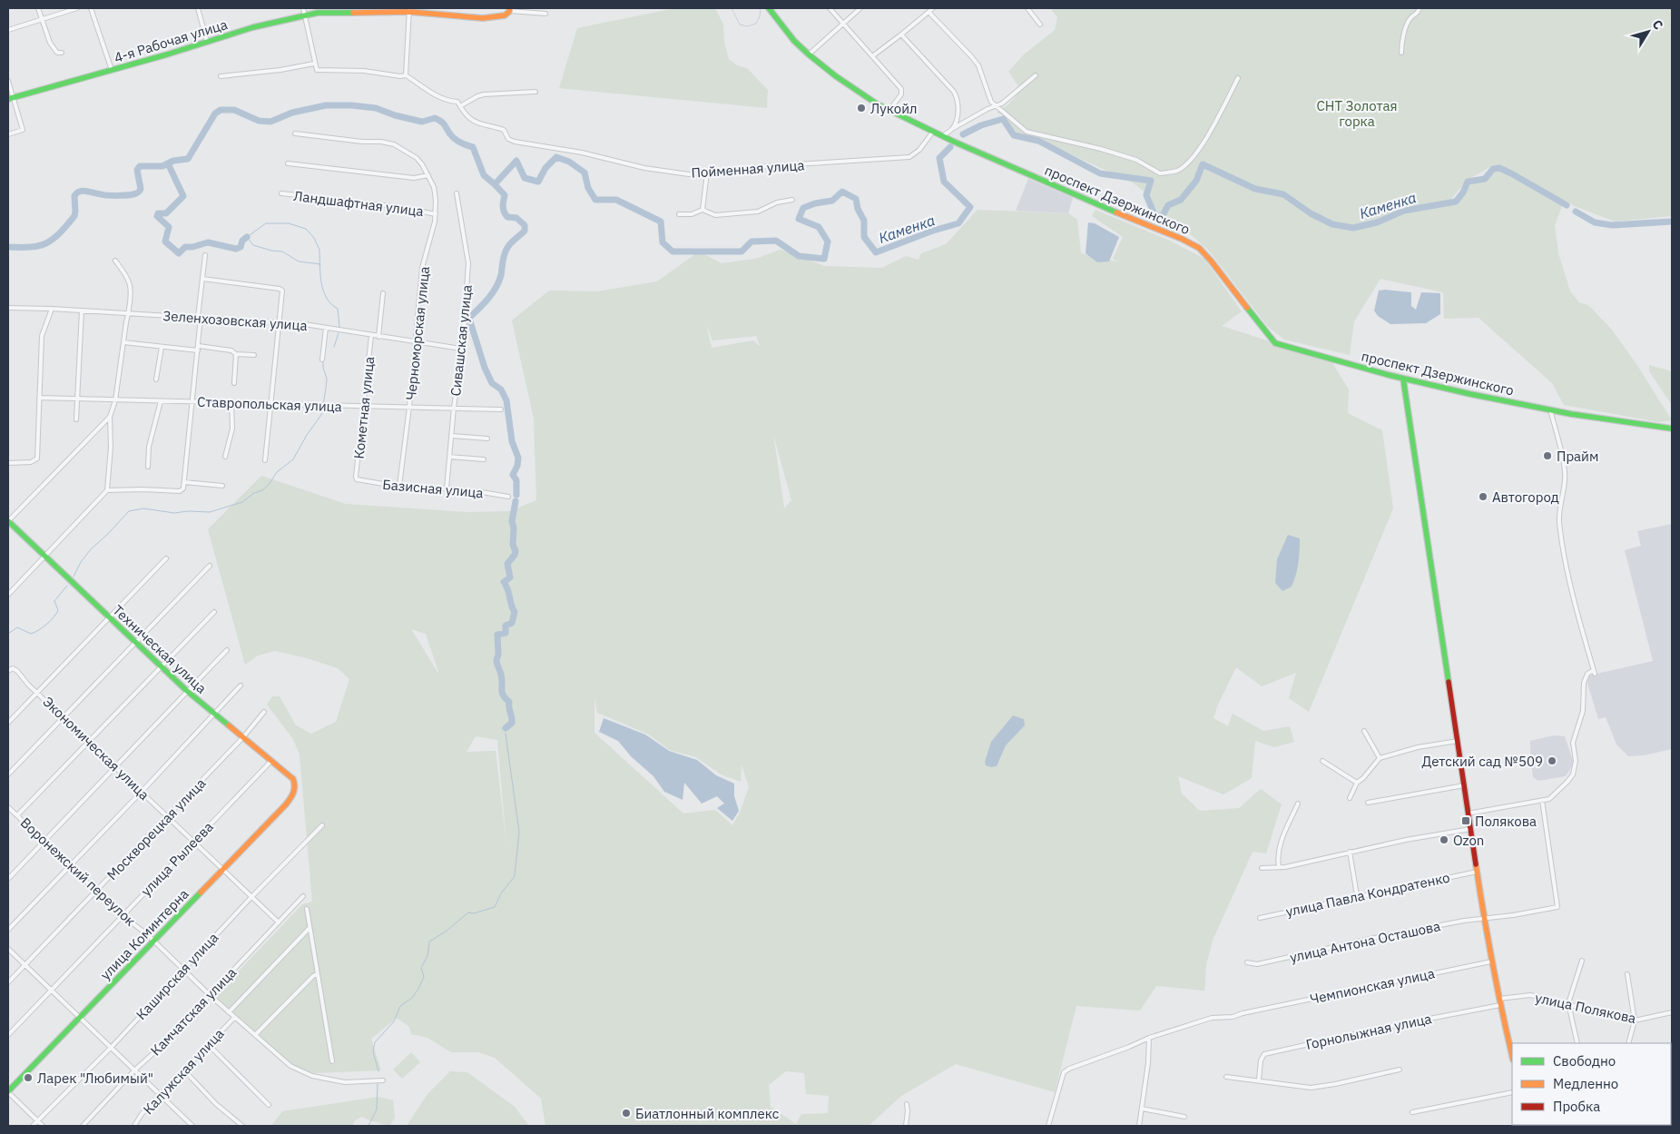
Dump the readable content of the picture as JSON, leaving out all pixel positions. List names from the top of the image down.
{
  "streets": {
    "street": [
      "4-я Рабочая улица",
      "Пойменная улица",
      "проспект Дзержинского",
      "Ландшафтная улица",
      "Зеленхозовская улица",
      "Черноморская улица",
      "Сивашская улица",
      "Ставропольская улица",
      "Кометная улица",
      "Базисная улица",
      "Техническая улица",
      "Экономическая улица",
      "Москворецкая улица",
      "улица Рылеева",
      "Воронежский переулок",
      "улица Павла Кондратенко",
      "улица Коминтерна",
      "улица Антона Осташова",
      "Каширская улица",
      "Чемпионская улица",
      "улица Полякова",
      "Камчатская улица",
      "Горнолыжная улица",
      "Калужская улица"
    ]
  },
  "crossings": [
    ["Пойменная улица", "проспект Дзержинского"],
    ["Ландшафтная улица", "Черноморская улица"],
    ["Зеленхозовская улица", "Черноморская улица"],
    ["Зеленхозовская улица", "Сивашская улица"],
    ["Зеленхозовская улица", "Кометная улица"],
    ["Черноморская улица", "Ставропольская улица"],
    ["Черноморская улица", "Базисная улица"],
    ["Сивашская улица", "Ставропольская улица"],
    ["Сивашская улица", "Базисная улица"],
    ["Ставропольская улица", "Кометная улица"],
    ["Кометная улица", "Базисная улица"],
    ["Техническая улица", "Москворецкая улица"],
    ["Техническая улица", "улица Рылеева"],
    ["Техническая улица", "улица Коминтерна"],
    ["Экономическая улица", "Москворецкая улица"],
    ["Экономическая улица", "улица Рылеева"],
    ["Экономическая улица", "улица Коминтерна"],
    ["Экономическая улица", "Каширская улица"],
    ["Экономическая улица", "Камчатская улица"],
    ["Москворецкая улица", "Воронежский переулок"],
    ["улица Рылеева", "Воронежский переулок"],
    ["Воронежский переулок", "улица Коминтерна"],
    ["Воронежский переулок", "Каширская улица"],
    ["Воронежский переулок", "Камчатская улица"],
    ["Воронежский переулок", "Калужская улица"]
  ],
  "water": ["Каменка"],
  "parks": ["СНТ Золотая горка"],
  "places": {
    "other": [
      "Лукойл",
      "Прайм",
      "Автогород",
      "Детский сад №509",
      "Ozon",
      "Ларек \"Любимый\"",
      "Биатлонный комплекс"
    ],
    "transit": ["Полякова"]
  },
  "legend": ["Свободно", "Медленно", "Пробка"],
  "north": "top right"
}
